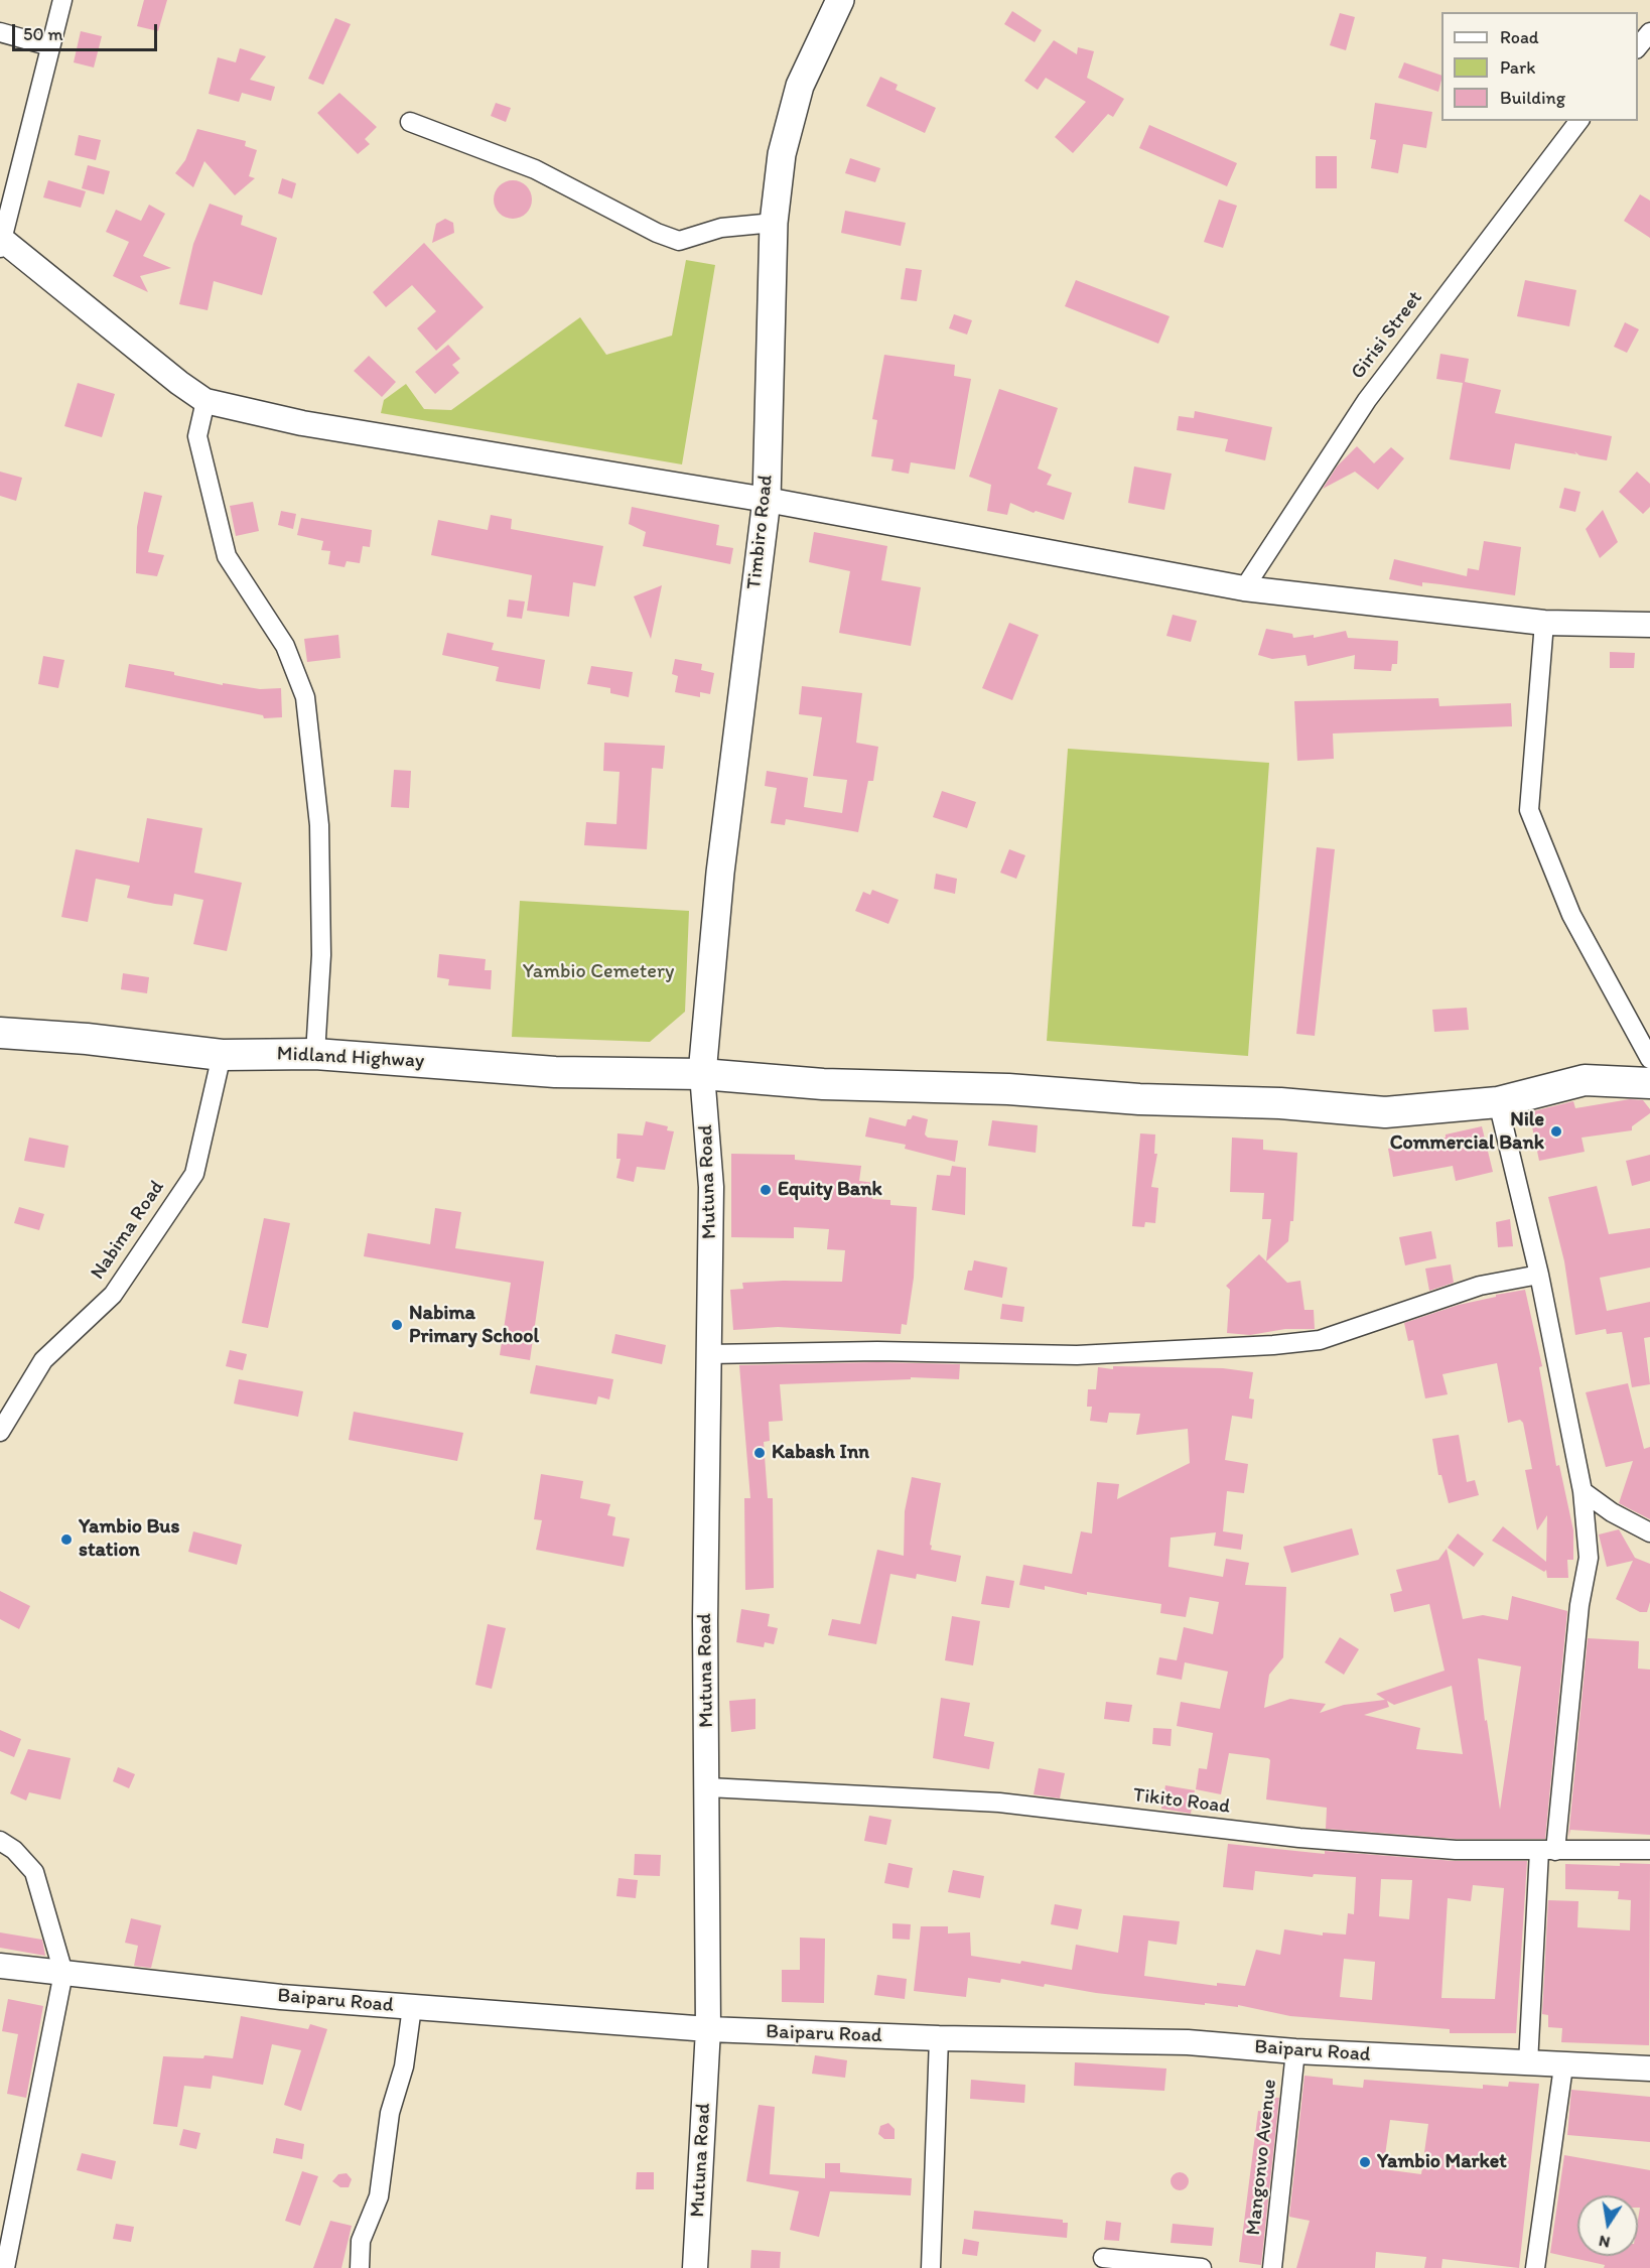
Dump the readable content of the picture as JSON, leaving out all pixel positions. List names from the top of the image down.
{
  "streets": {
    "main road": ["Timbiro Road", "Midland Highway"],
    "street": [
      "Girisi Street",
      "Mutuna Road",
      "Nabima Road",
      "Tikito Road",
      "Baiparu Road",
      "Mangonvo Avenue"
    ]
  },
  "crossings": [
    ["Timbiro Road", "Midland Highway"],
    ["Timbiro Road", "Mutuna Road"],
    ["Midland Highway", "Mutuna Road"],
    ["Midland Highway", "Nabima Road"],
    ["Mutuna Road", "Tikito Road"],
    ["Mutuna Road", "Baiparu Road"],
    ["Baiparu Road", "Mangonvo Avenue"]
  ],
  "parks": ["Yambio Cemetery"],
  "places": [
    "Nile Commercial Bank",
    "Equity Bank",
    "Nabima Primary School",
    "Kabash Inn",
    "Yambio Bus station",
    "Yambio Market"
  ],
  "legend": ["Road", "Park", "Building"],
  "scale_bar": "50 m",
  "north": "bottom"
}
